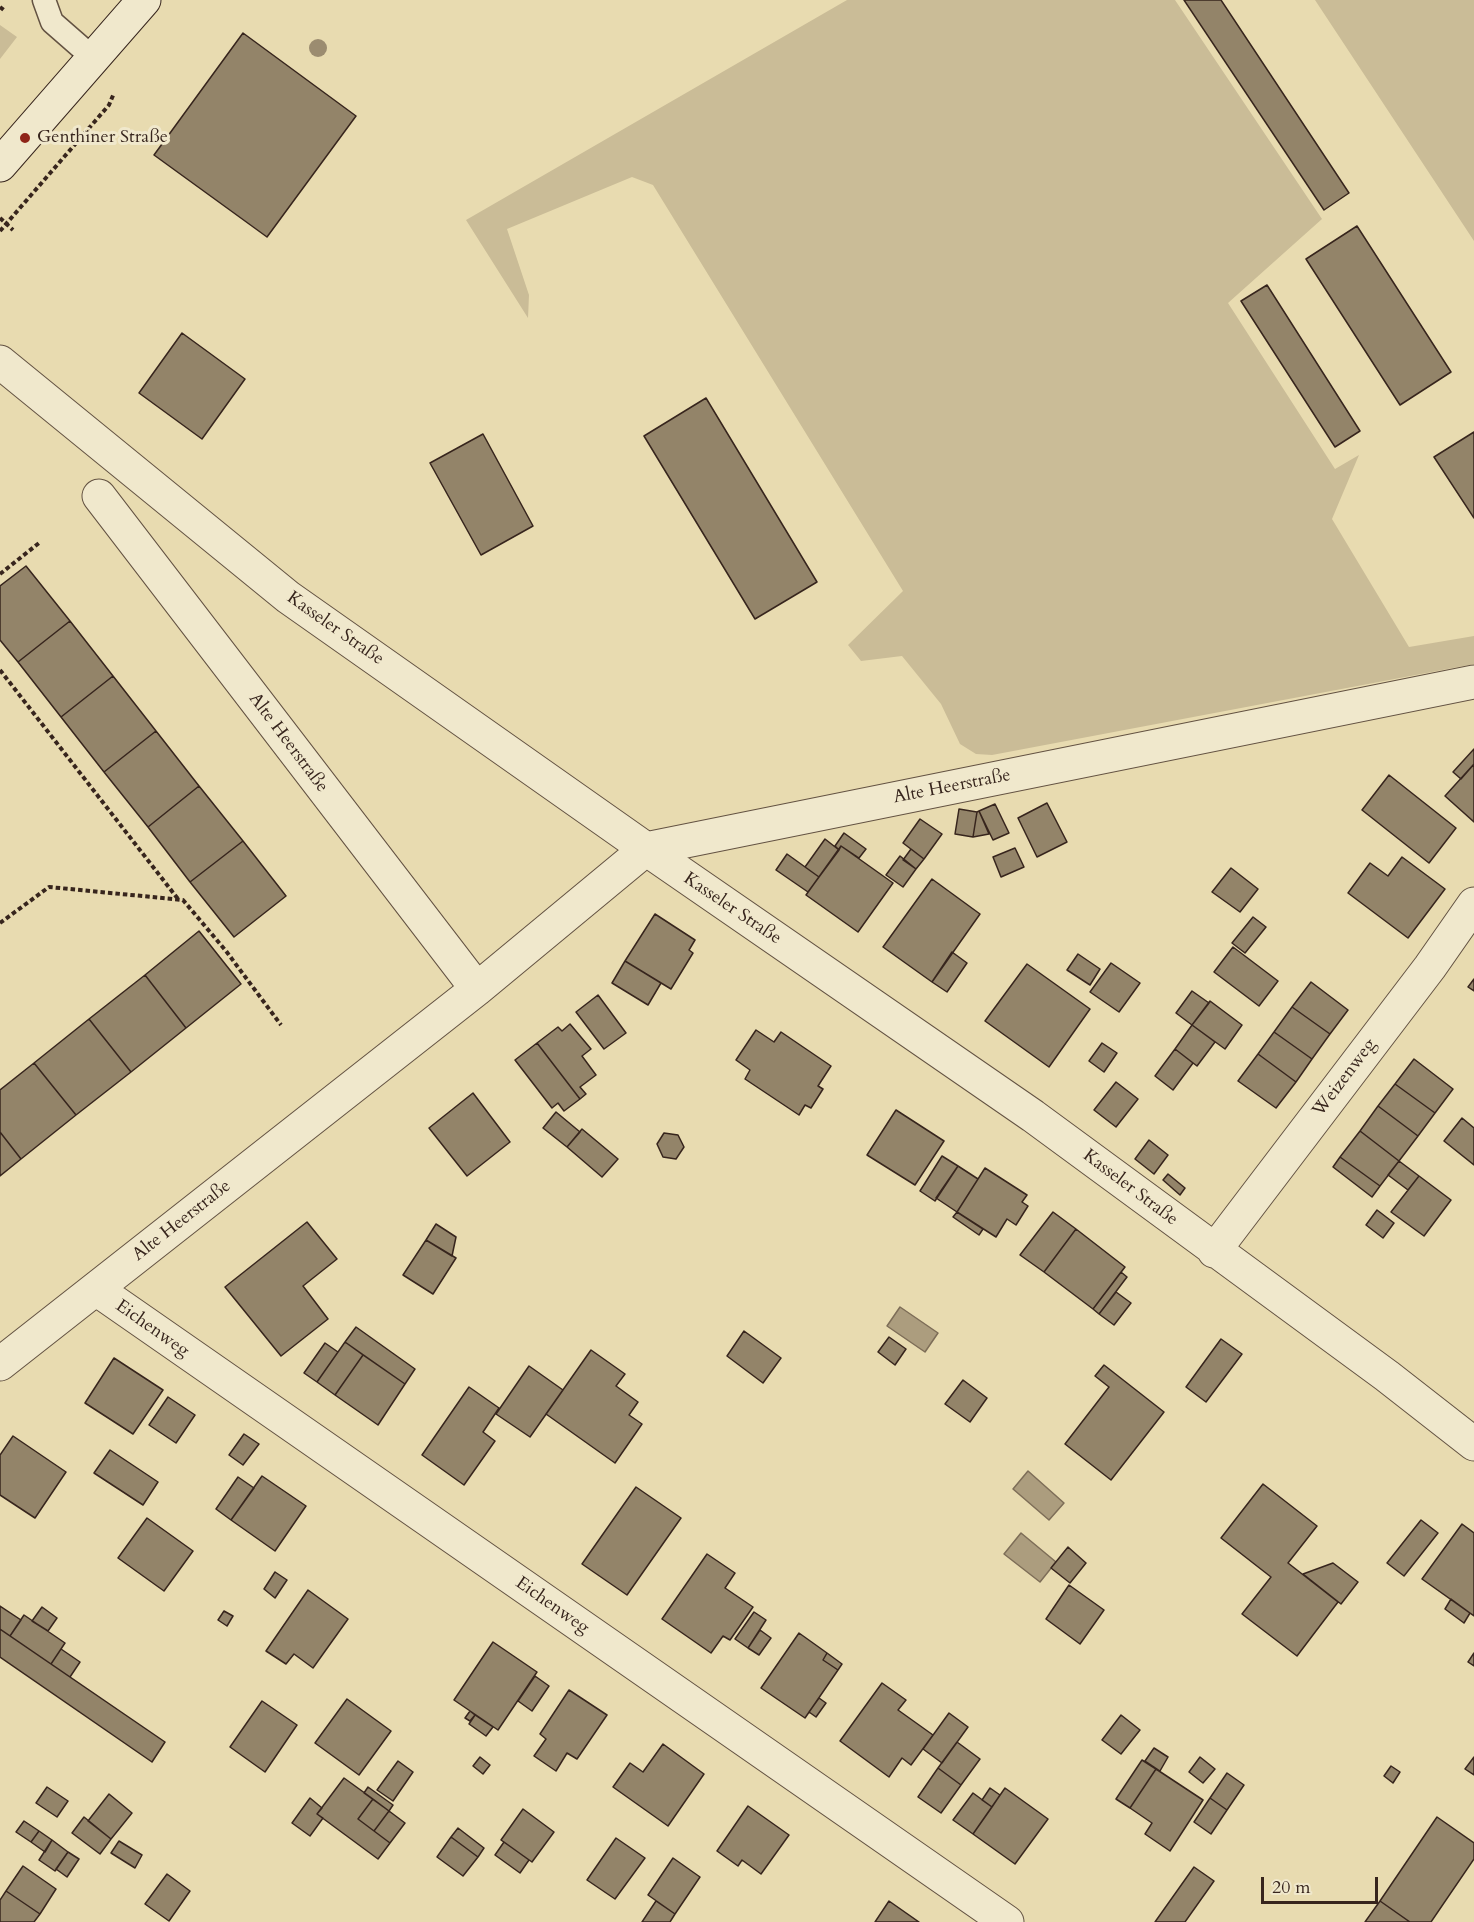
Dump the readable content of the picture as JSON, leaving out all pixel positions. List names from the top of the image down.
{
  "streets": {
    "street": [
      "Kasseler Straße",
      "Alte Heerstraße",
      "Weizenweg",
      "Eichenweg"
    ]
  },
  "crossings": [
    ["Kasseler Straße", "Alte Heerstraße"],
    ["Kasseler Straße", "Weizenweg"],
    ["Alte Heerstraße", "Eichenweg"]
  ],
  "places": ["Genthiner Straße"],
  "scale_bar": "20 m"
}
